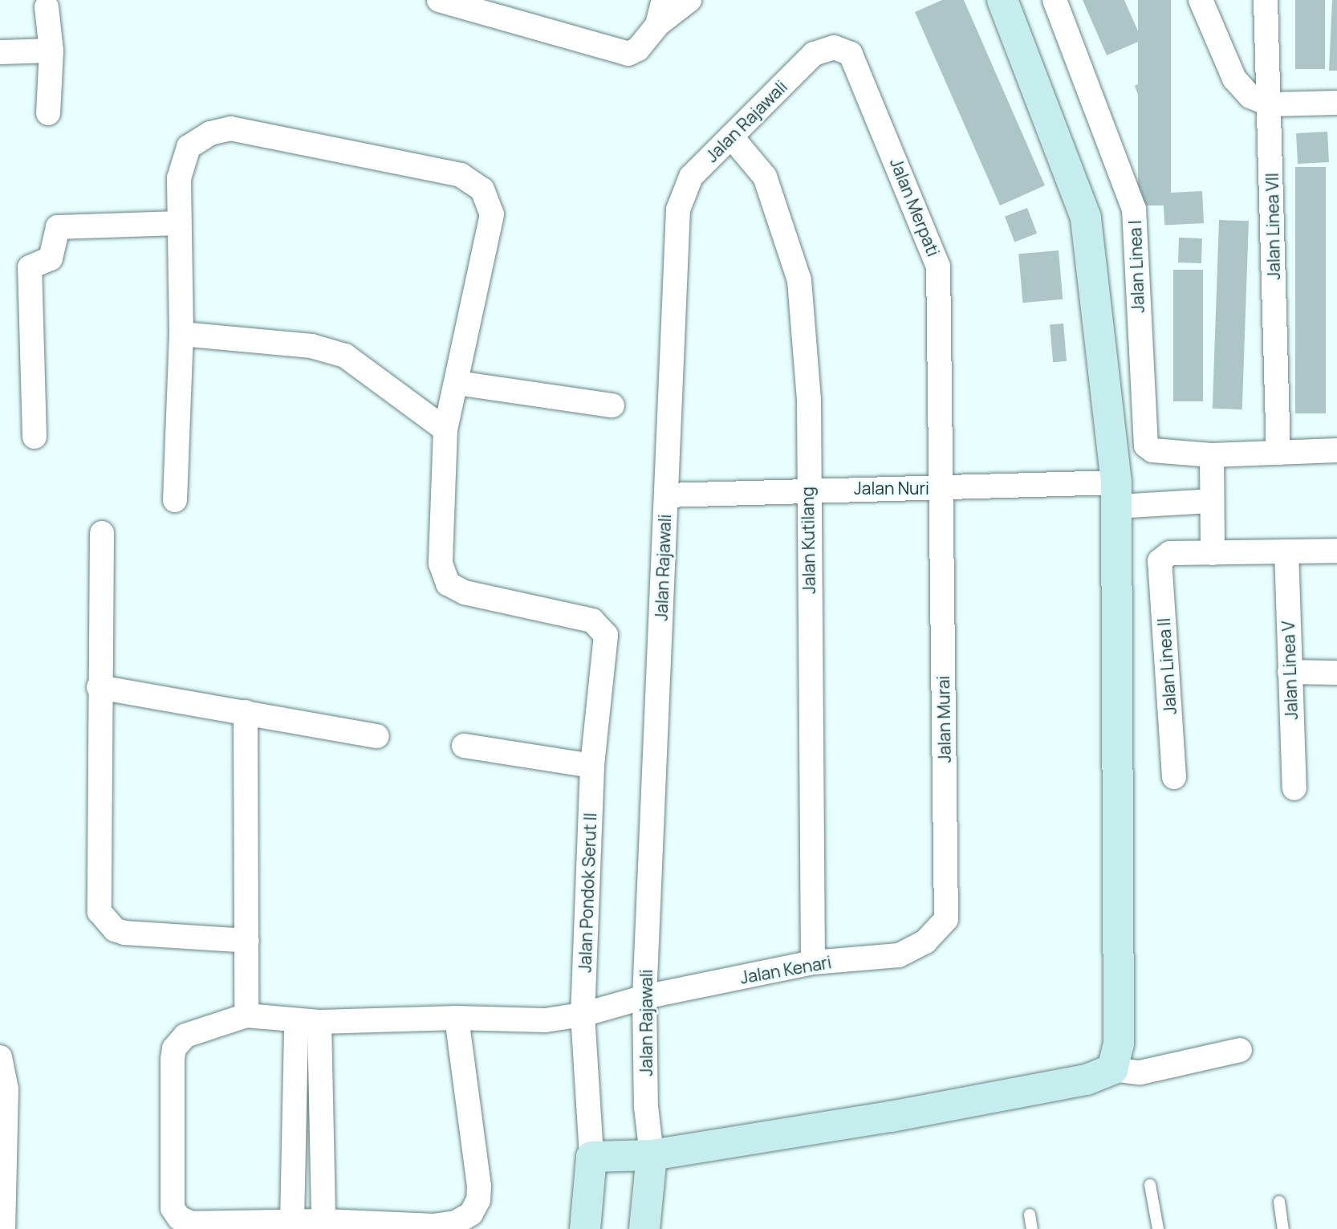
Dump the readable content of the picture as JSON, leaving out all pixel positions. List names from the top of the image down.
{
  "streets": {
    "street": [
      "Jalan Rajawali",
      "Jalan Merpati",
      "Jalan Linea VII",
      "Jalan Linea I",
      "Jalan Nuri",
      "Jalan Kutilang",
      "Jalan Linea II",
      "Jalan Linea V",
      "Jalan Murai",
      "Jalan Pondok Serut II",
      "Jalan Kenari"
    ]
  },
  "crossings": [
    ["Jalan Rajawali", "Jalan Merpati"],
    ["Jalan Rajawali", "Jalan Nuri"],
    ["Jalan Rajawali", "Jalan Kutilang"],
    ["Jalan Rajawali", "Jalan Kenari"],
    ["Jalan Merpati", "Jalan Nuri"],
    ["Jalan Merpati", "Jalan Murai"],
    ["Jalan Nuri", "Jalan Kutilang"],
    ["Jalan Nuri", "Jalan Murai"],
    ["Jalan Kutilang", "Jalan Kenari"],
    ["Jalan Murai", "Jalan Kenari"],
    ["Jalan Pondok Serut II", "Jalan Kenari"]
  ]
}
